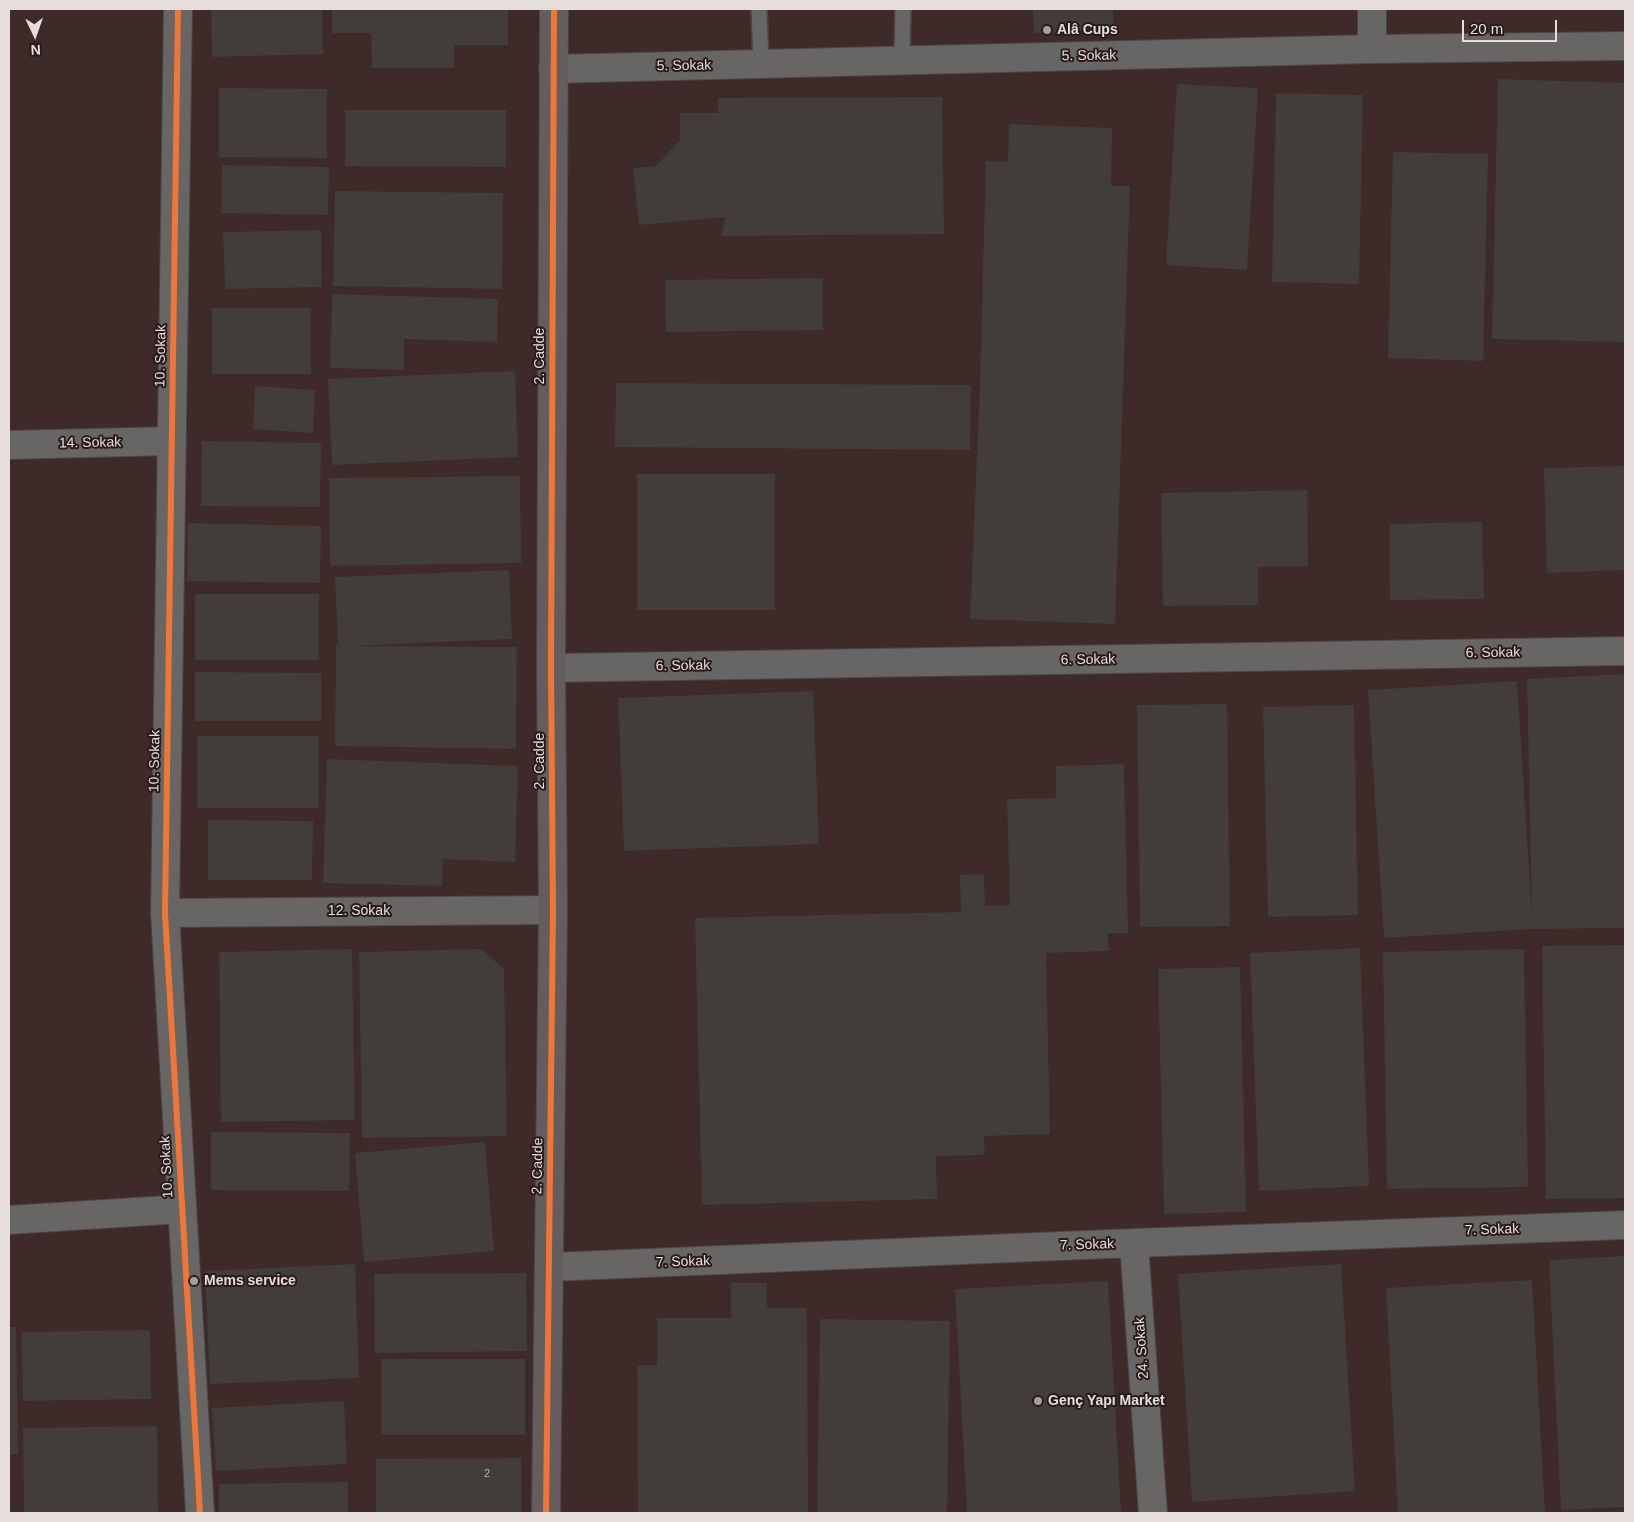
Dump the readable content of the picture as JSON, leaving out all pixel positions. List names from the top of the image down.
{
  "streets": {
    "street": [
      "5. Sokak",
      "10. Sokak",
      "2. Cadde",
      "14. Sokak",
      "6. Sokak",
      "12. Sokak",
      "7. Sokak",
      "24. Sokak"
    ]
  },
  "crossings": [
    ["5. Sokak", "2. Cadde"],
    ["10. Sokak", "14. Sokak"],
    ["10. Sokak", "12. Sokak"],
    ["2. Cadde", "6. Sokak"],
    ["2. Cadde", "12. Sokak"],
    ["2. Cadde", "7. Sokak"],
    ["7. Sokak", "24. Sokak"]
  ],
  "places": ["Alâ Cups", "Mems service", "Genç Yapı Market"],
  "house_numbers": ["2"],
  "scale_bar": "20 m",
  "north": "bottom"
}
